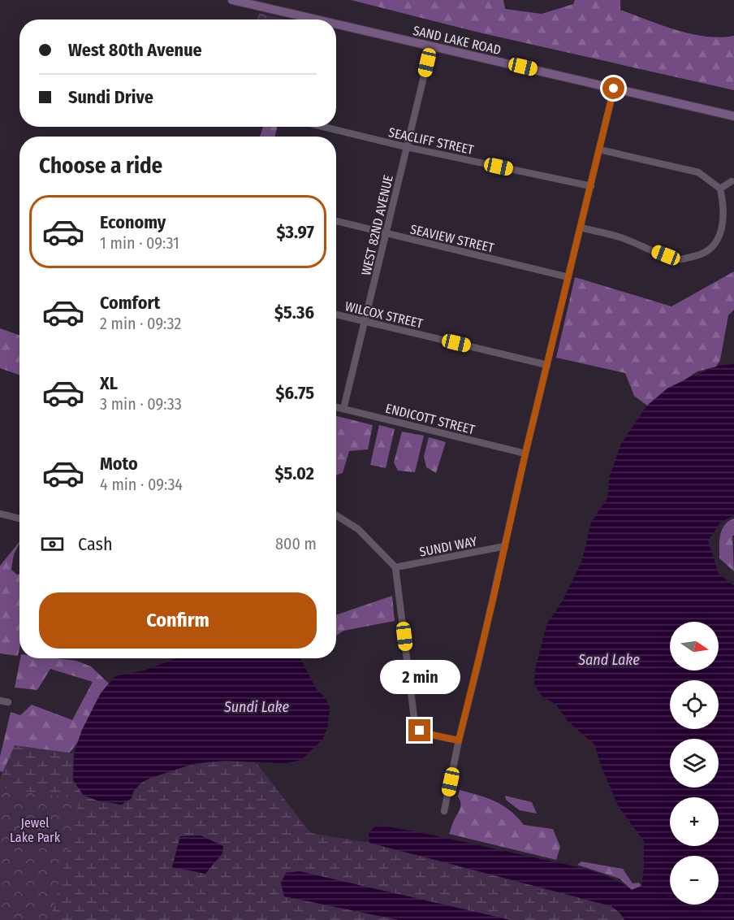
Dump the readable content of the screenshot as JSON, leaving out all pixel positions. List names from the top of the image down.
{
  "streets": {
    "main road": ["SAND LAKE ROAD"],
    "street": [
      "SEACLIFF STREET",
      "WEST 82ND AVENUE",
      "SEAVIEW STREET",
      "WILCOX STREET",
      "ENDICOTT STREET",
      "SUNDI WAY"
    ]
  },
  "crossings": [
    ["SAND LAKE ROAD", "WEST 82ND AVENUE"],
    ["SEACLIFF STREET", "WEST 82ND AVENUE"],
    ["WEST 82ND AVENUE", "SEAVIEW STREET"],
    ["WEST 82ND AVENUE", "WILCOX STREET"],
    ["WEST 82ND AVENUE", "ENDICOTT STREET"]
  ],
  "water": ["Sand Lake", "Sundi Lake"],
  "parks": ["Jewel Lake Park"],
  "north": "right",
  "page": {
    "banner": ["West 80th Avenue", "Sundi Drive"],
    "heading": "Choose a ride",
    "list": [
      {
        "name": "Economy",
        "note": "1 min · 09:31",
        "value": "$3.97"
      },
      {
        "name": "Comfort",
        "note": "2 min · 09:32",
        "value": "$5.36"
      },
      {
        "name": "XL",
        "note": "3 min · 09:33",
        "value": "$6.75"
      },
      {
        "name": "Moto",
        "note": "4 min · 09:34",
        "value": "$5.02"
      }
    ],
    "pay": ["Cash", "800 m"],
    "buttons": "Confirm",
    "map_buttons": ["+", "−"],
    "bubble": "2 min"
  }
}
